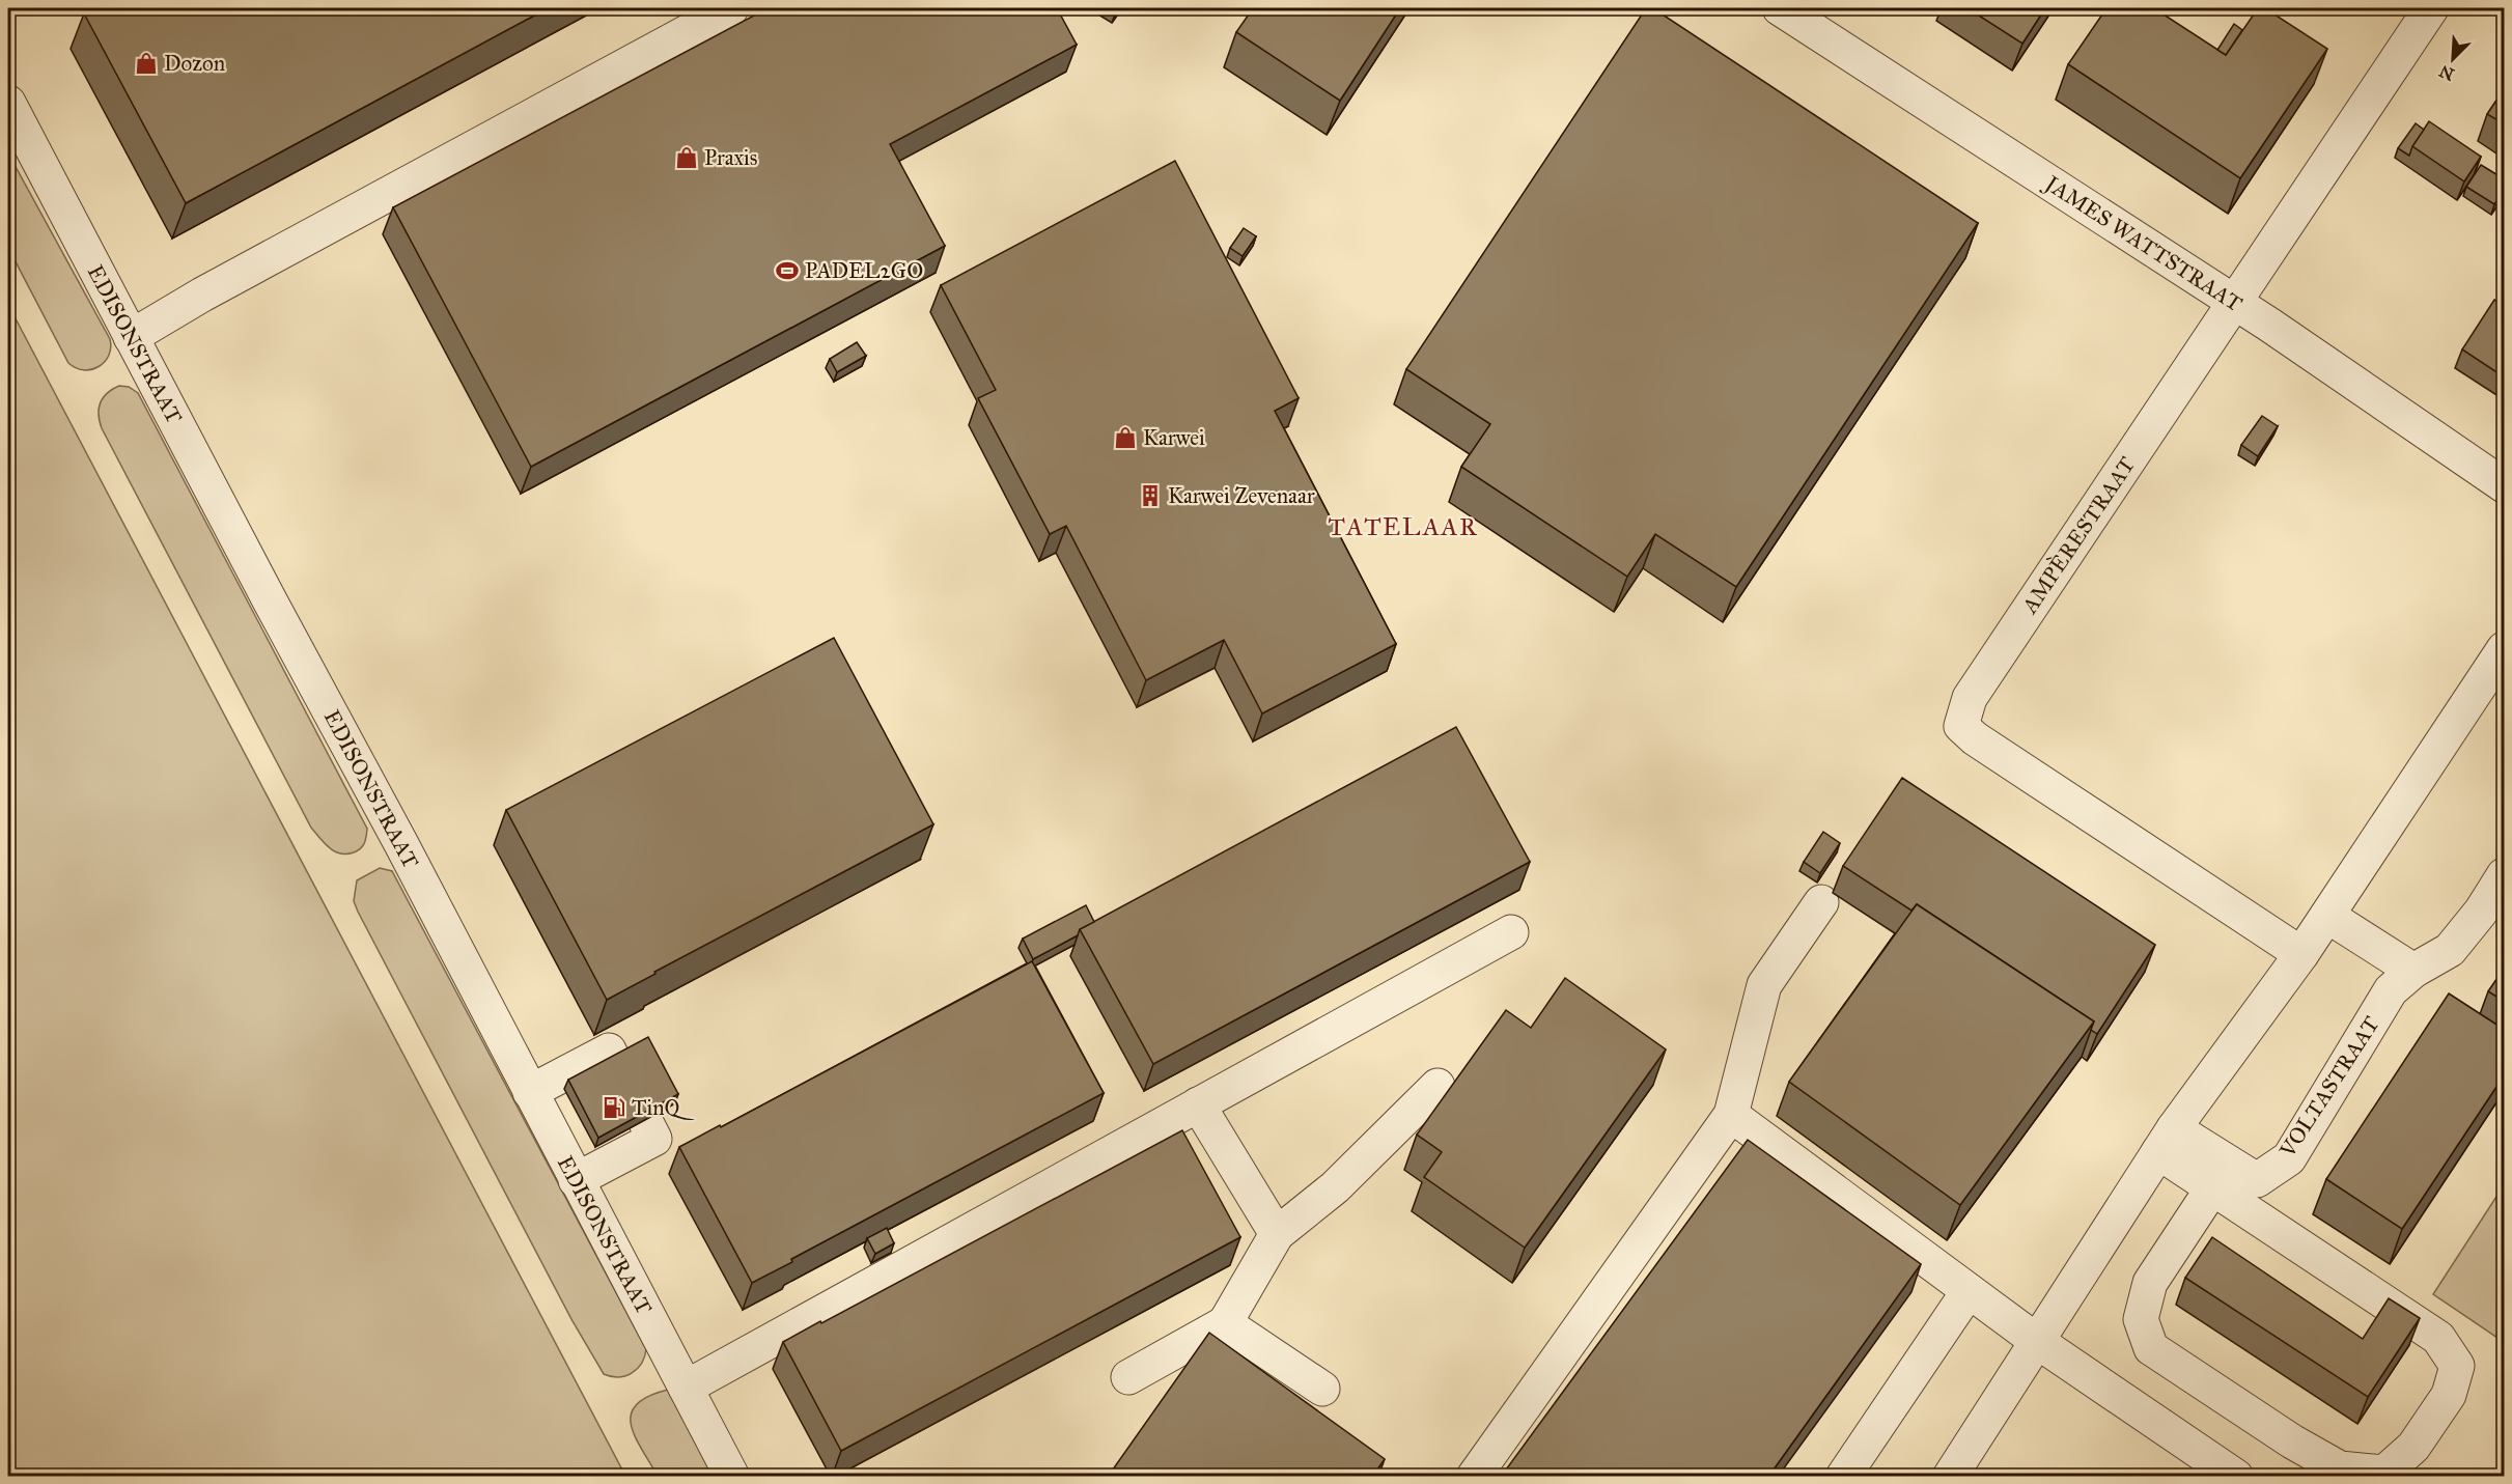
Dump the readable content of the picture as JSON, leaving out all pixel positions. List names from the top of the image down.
{
  "streets": {
    "street": [
      "JAMES WATTSTRAAT",
      "EDISONSTRAAT",
      "AMPÈRESTRAAT",
      "VOLTASTRAAT"
    ]
  },
  "crossings": [
    ["JAMES WATTSTRAAT", "AMPÈRESTRAAT"]
  ],
  "districts": ["TATELAAR"],
  "places": {
    "shop": ["Dozon", "Praxis", "Karwei"],
    "sports": ["PADEL2GO"],
    "building": ["Karwei Zevenaar"],
    "fuel station": ["TinQ"]
  },
  "north": "bottom left"
}
